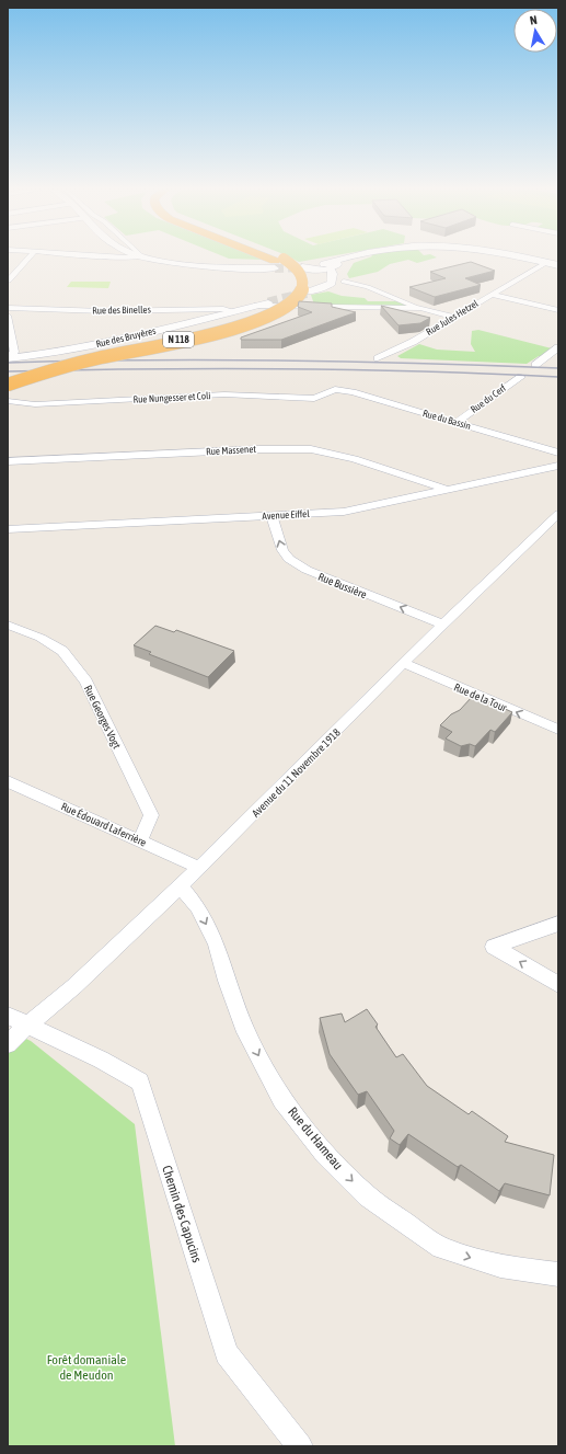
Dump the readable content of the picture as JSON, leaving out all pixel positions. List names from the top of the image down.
{
  "streets": {
    "highway": ["N 118"],
    "street": [
      "Rue des Binelles",
      "Rue Jules Hetzel",
      "Rue des Bruyères",
      "Rue Nungesser et Coli",
      "Rue du Cerf",
      "Rue du Bassin",
      "Rue Massenet",
      "Avenue Eiffel",
      "Rue Bussière",
      "Rue de la Tour",
      "Rue Georges Vogt",
      "Avenue du 11 Novembre 1918",
      "Rue Édouard Laferrière",
      "Rue du Hameau",
      "Chemin des Capucins"
    ]
  },
  "crossings": [
    ["Rue des Binelles", "Rue des Bruyères"],
    ["Rue Nungesser et Coli", "Rue du Bassin"],
    ["Rue du Cerf", "Rue du Bassin"],
    ["Rue Massenet", "Avenue Eiffel"],
    ["Avenue Eiffel", "Rue Bussière"],
    ["Rue Bussière", "Avenue du 11 Novembre 1918"],
    ["Rue de la Tour", "Avenue du 11 Novembre 1918"],
    ["Rue Georges Vogt", "Rue Édouard Laferrière"],
    ["Avenue du 11 Novembre 1918", "Rue Édouard Laferrière"],
    ["Avenue du 11 Novembre 1918", "Rue du Hameau"],
    ["Avenue du 11 Novembre 1918", "Chemin des Capucins"]
  ],
  "one_way": ["Rue Bussière", "Rue de la Tour", "Rue du Hameau"],
  "parks": ["Forêt domaniale de Meudon"],
  "north": "top"
}
